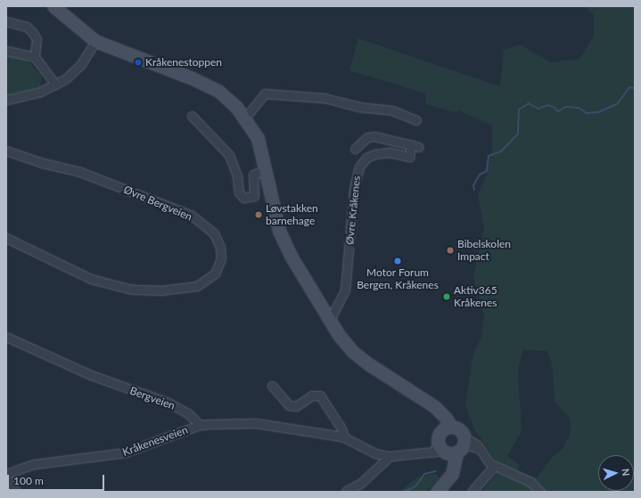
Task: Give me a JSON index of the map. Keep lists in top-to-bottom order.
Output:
{
  "streets": {
    "street": [
      "Øvre Bergveien",
      "Øvre Kråkenes",
      "Bergveien",
      "Kråkenesveien"
    ]
  },
  "crossings": [
    ["Bergveien", "Kråkenesveien"]
  ],
  "places": [
    "Kråkenestoppen",
    "Løvstakken barnehage",
    "Bibelskolen Impact",
    "Motor Forum Bergen, Kråkenes",
    "Aktiv365 Kråkenes"
  ],
  "scale_bar": "100 m",
  "north": "right"
}
